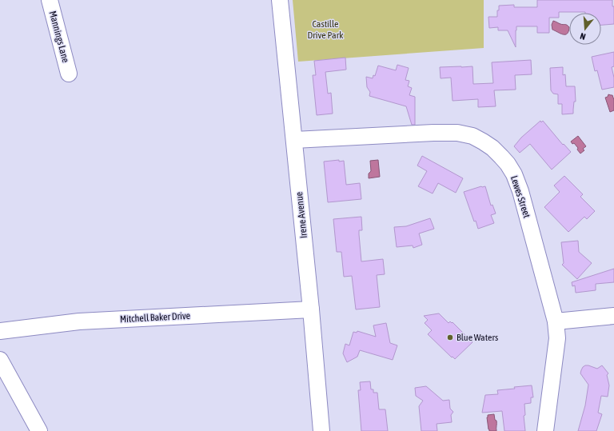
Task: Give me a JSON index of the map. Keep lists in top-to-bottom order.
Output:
{
  "streets": {
    "street": [
      "Mannings Lane",
      "Lewes Street",
      "Irene Avenue",
      "Mitchell Baker Drive"
    ]
  },
  "crossings": [
    ["Lewes Street", "Irene Avenue"],
    ["Irene Avenue", "Mitchell Baker Drive"]
  ],
  "parks": ["Castille Drive Park"],
  "places": ["Blue Waters"],
  "north": "bottom"
}
